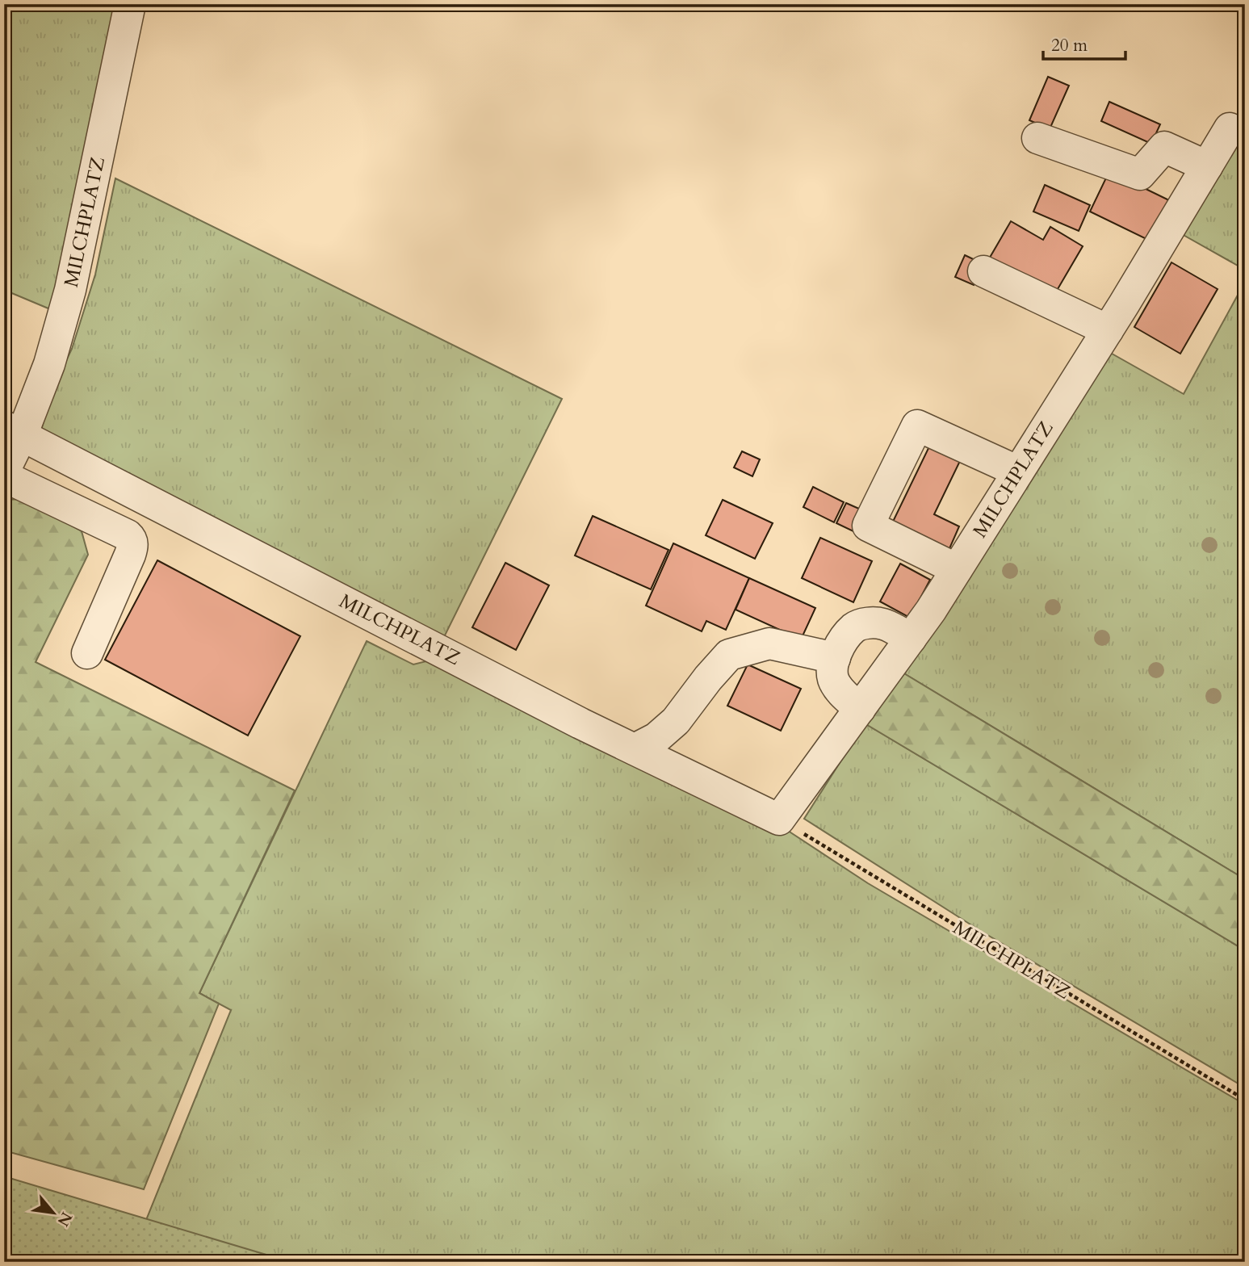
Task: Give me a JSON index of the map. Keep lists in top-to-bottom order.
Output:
{
  "streets": {
    "street": ["MILCHPLATZ"]
  },
  "scale_bar": "20 m",
  "north": "bottom right"
}
